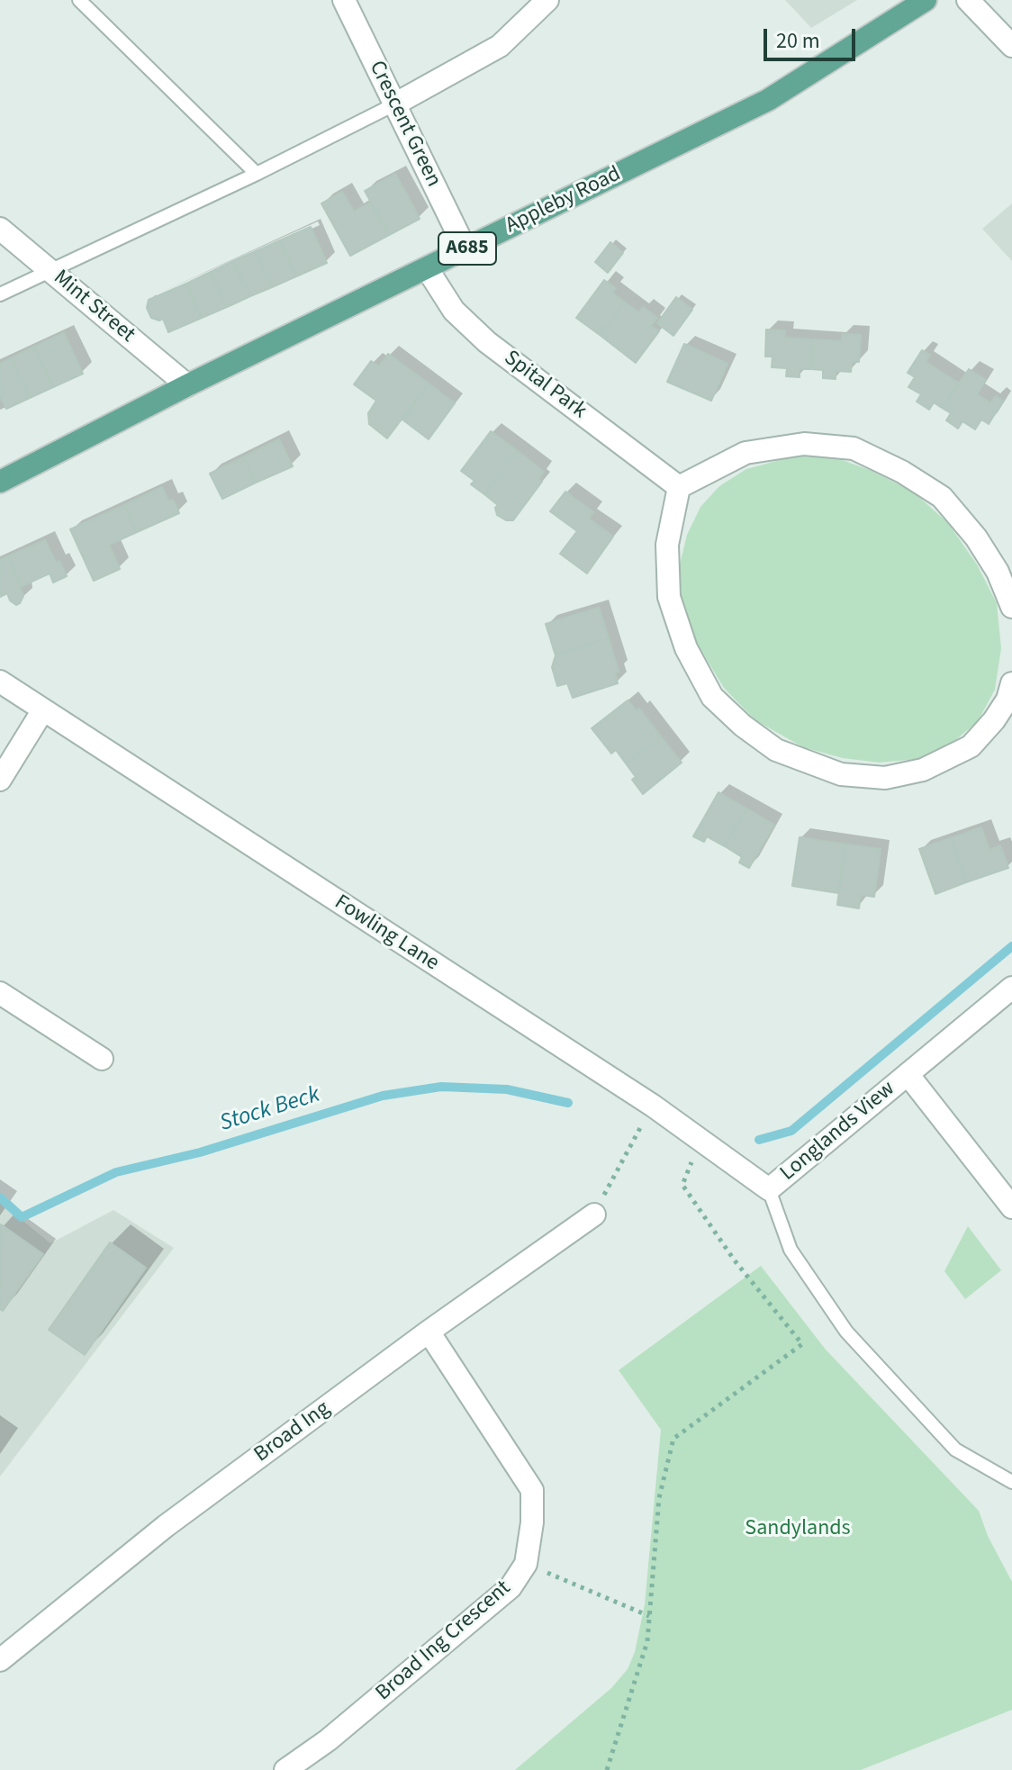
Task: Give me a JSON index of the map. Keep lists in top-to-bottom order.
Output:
{
  "streets": {
    "main road": ["Appleby Road", "A685"],
    "street": [
      "Crescent Green",
      "Mint Street",
      "Spital Park",
      "Fowling Lane",
      "Longlands View",
      "Broad Ing",
      "Broad Ing Crescent"
    ]
  },
  "crossings": [
    ["Crescent Green", "Appleby Road"],
    ["Appleby Road", "Mint Street"],
    ["Appleby Road", "Spital Park"],
    ["Fowling Lane", "Longlands View"],
    ["Broad Ing", "Broad Ing Crescent"]
  ],
  "water": ["Stock Beck"],
  "parks": ["Sandylands"],
  "scale_bar": "20 m"
}
